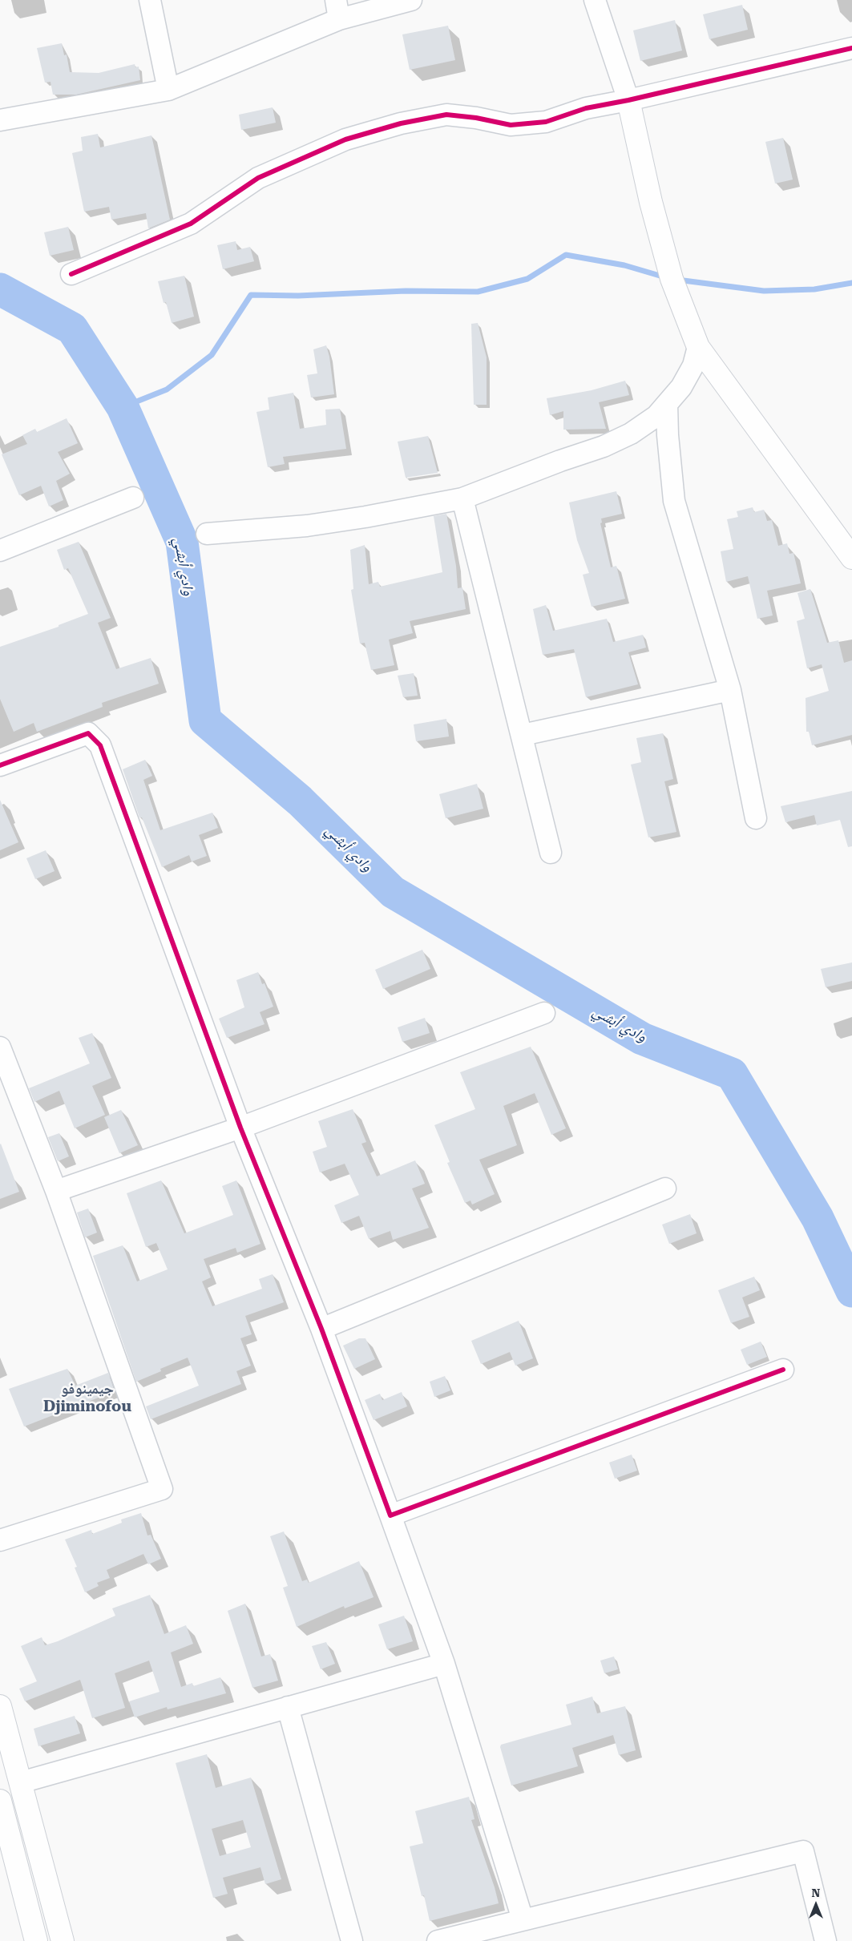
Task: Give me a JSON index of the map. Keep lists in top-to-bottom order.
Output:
{
  "districts": ["جيمينوفو Djiminofou"],
  "water": ["وادي أبشي"],
  "north": "top"
}
